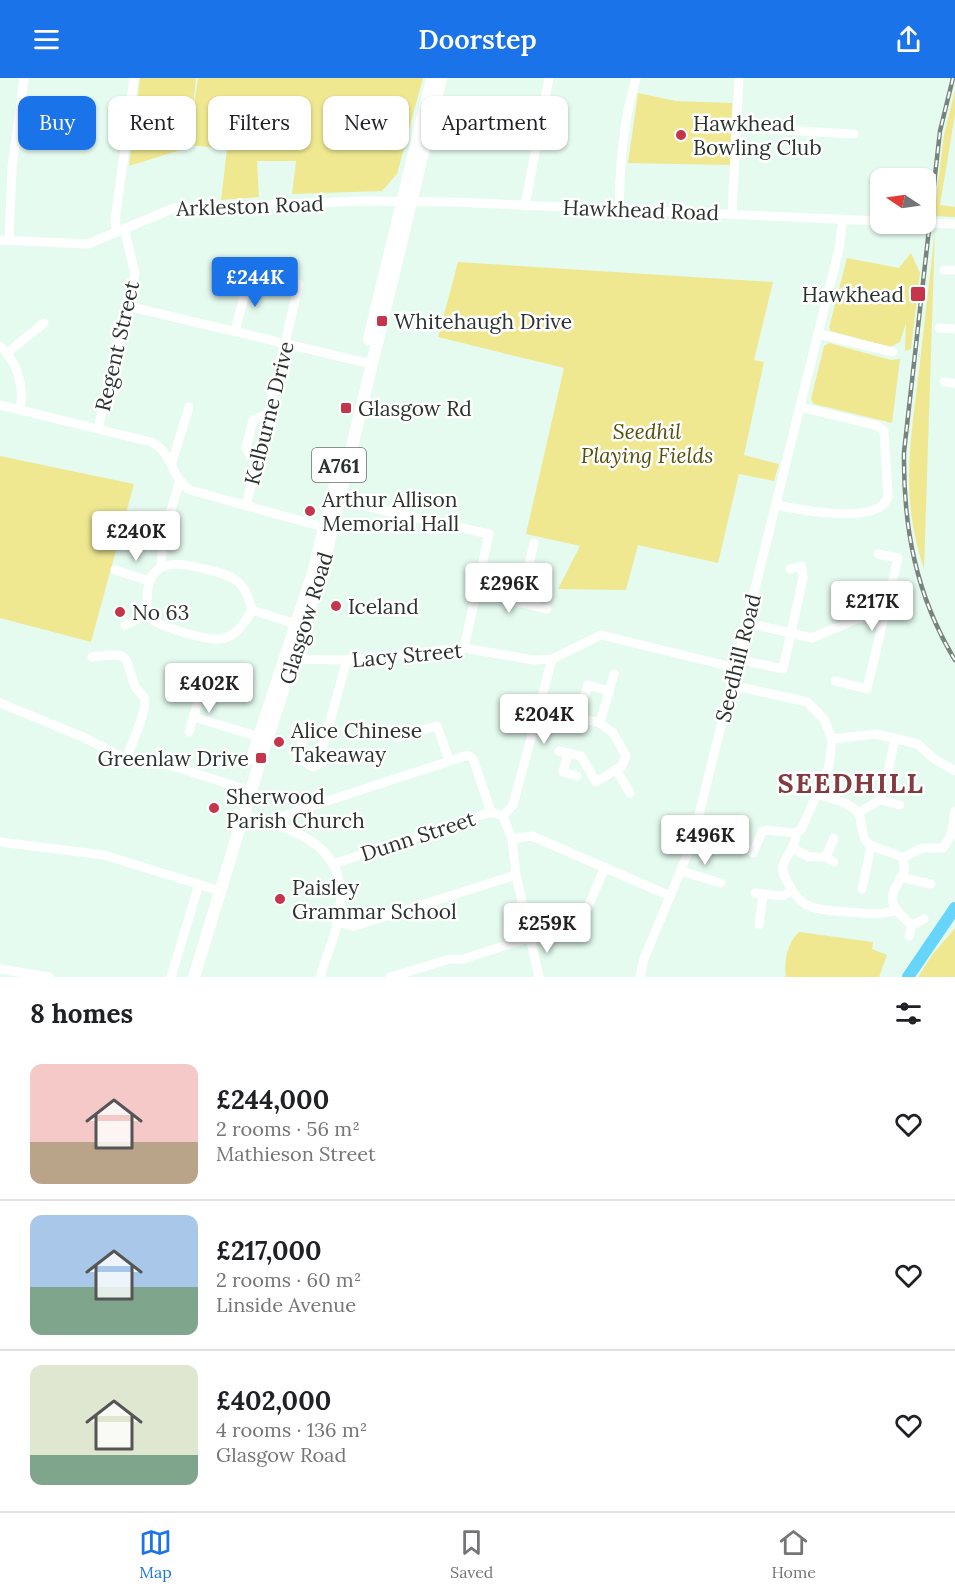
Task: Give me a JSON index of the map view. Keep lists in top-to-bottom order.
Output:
{
  "streets": {
    "main road": ["A761", "Glasgow Road"],
    "street": [
      "Arkleston Road",
      "Hawkhead Road",
      "Regent Street",
      "Kelburne Drive",
      "Lacy Street",
      "Seedhill Road",
      "Dunn Street"
    ]
  },
  "crossings": [
    ["Arkleston Road", "Hawkhead Road"],
    ["Arkleston Road", "Regent Street"],
    ["Arkleston Road", "Glasgow Road"],
    ["Hawkhead Road", "Glasgow Road"],
    ["Hawkhead Road", "Seedhill Road"],
    ["Glasgow Road", "Lacy Street"],
    ["Lacy Street", "Seedhill Road"]
  ],
  "districts": ["SEEDHILL"],
  "parks": ["Seedhil Playing Fields"],
  "places": {
    "other": [
      "Hawkhead Bowling Club",
      "Arthur Allison Memorial Hall",
      "Iceland",
      "No 63",
      "Alice Chinese Takeaway",
      "Sherwood Parish Church",
      "Paisley Grammar School"
    ],
    "transit": [
      "Hawkhead",
      "Whitehaugh Drive",
      "Glasgow Rd",
      "Greenlaw Drive"
    ]
  },
  "north": "left",
  "page": {
    "header": "Doorstep",
    "chip": [
      "Buy",
      "Rent",
      "Filters",
      "New",
      "Apartment"
    ],
    "price": [
      "£244K",
      "£240K",
      "£296K",
      "£217K",
      "£402K",
      "£204K",
      "£496K",
      "£259K"
    ],
    "heading": "8 homes",
    "list": [
      {
        "name": "£244,000",
        "note": "2 rooms · 56 m² · Mathieson Street"
      },
      {
        "name": "£217,000",
        "note": "2 rooms · 60 m² · Linside Avenue"
      },
      {
        "name": "£402,000",
        "note": "4 rooms · 136 m² · Glasgow Road"
      }
    ],
    "tabs": ["Map", "Saved", "Home"]
  }
}
